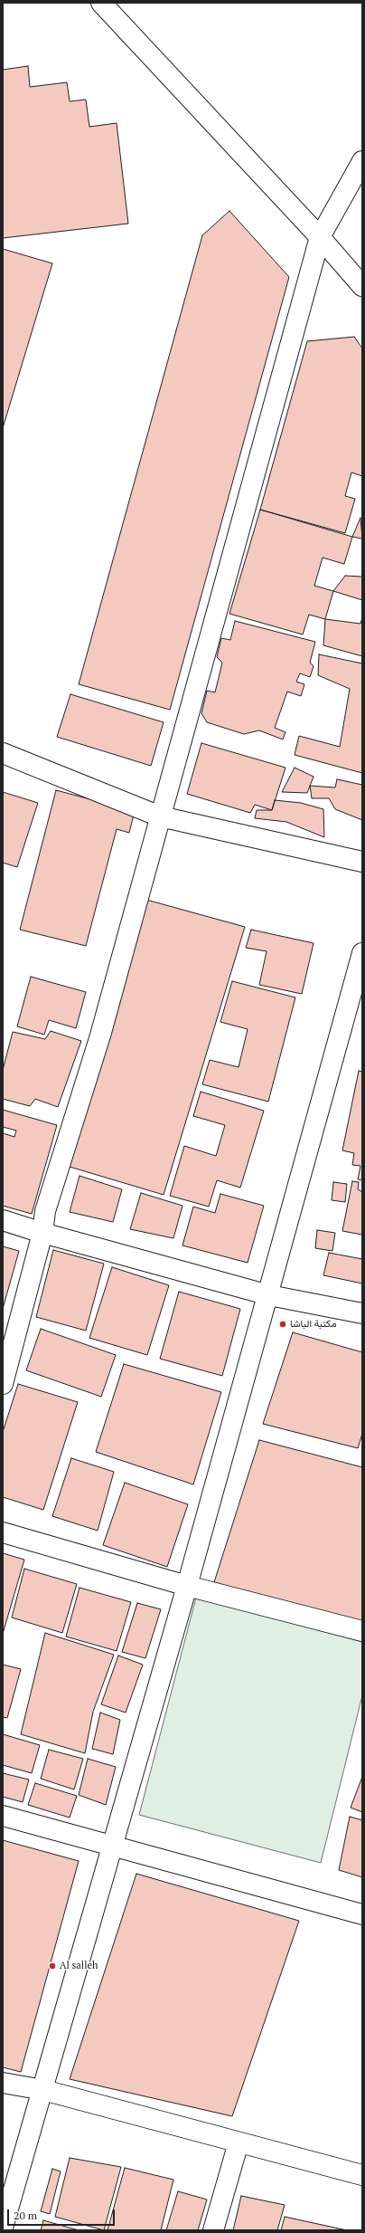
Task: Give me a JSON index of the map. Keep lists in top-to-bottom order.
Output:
{
  "places": ["مكتبة الباشا", "Al salleh"],
  "scale_bar": "20 m"
}
